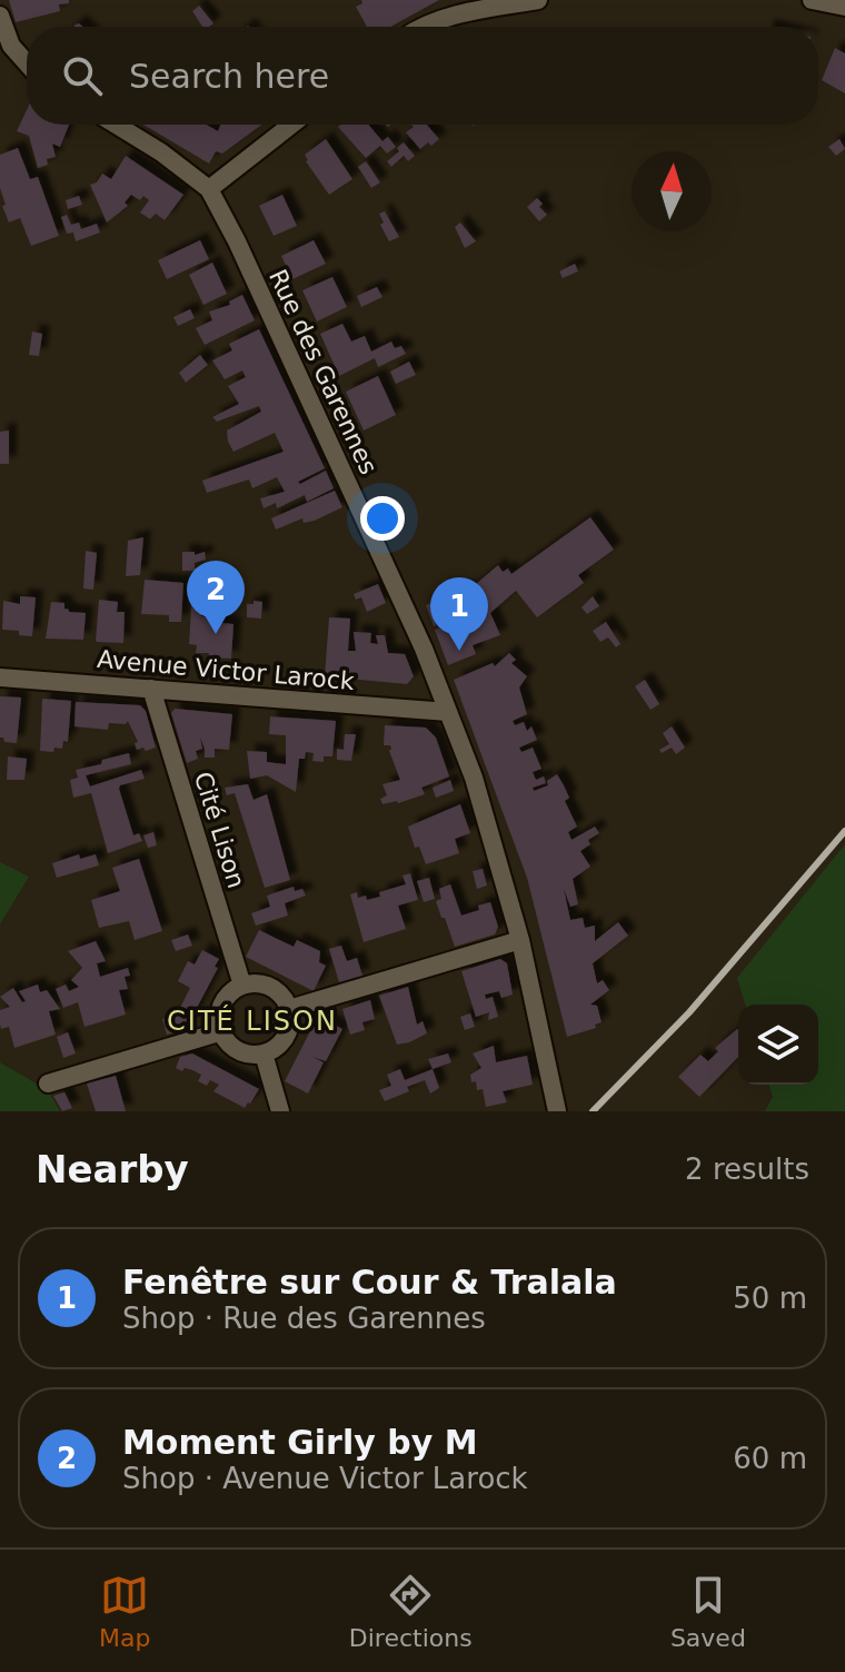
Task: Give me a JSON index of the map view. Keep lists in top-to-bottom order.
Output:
{
  "streets": {
    "street": ["Rue des Garennes", "Avenue Victor Larock", "Cité Lison"]
  },
  "crossings": [
    ["Rue des Garennes", "Avenue Victor Larock"],
    ["Avenue Victor Larock", "Cité Lison"]
  ],
  "districts": ["CITÉ LISON"],
  "north": "top",
  "page": {
    "search": "Search here",
    "pins": ["2", "1"],
    "heading": ["Nearby", "2 results"],
    "list": [
      {
        "mark": "1",
        "name": "Fenêtre sur Cour & Tralala",
        "note": "Shop · Rue des Garennes",
        "value": "50 m"
      },
      {
        "mark": "2",
        "name": "Moment Girly by M",
        "note": "Shop · Avenue Victor Larock",
        "value": "60 m"
      }
    ],
    "nav": ["Map", "Directions", "Saved"]
  }
}
